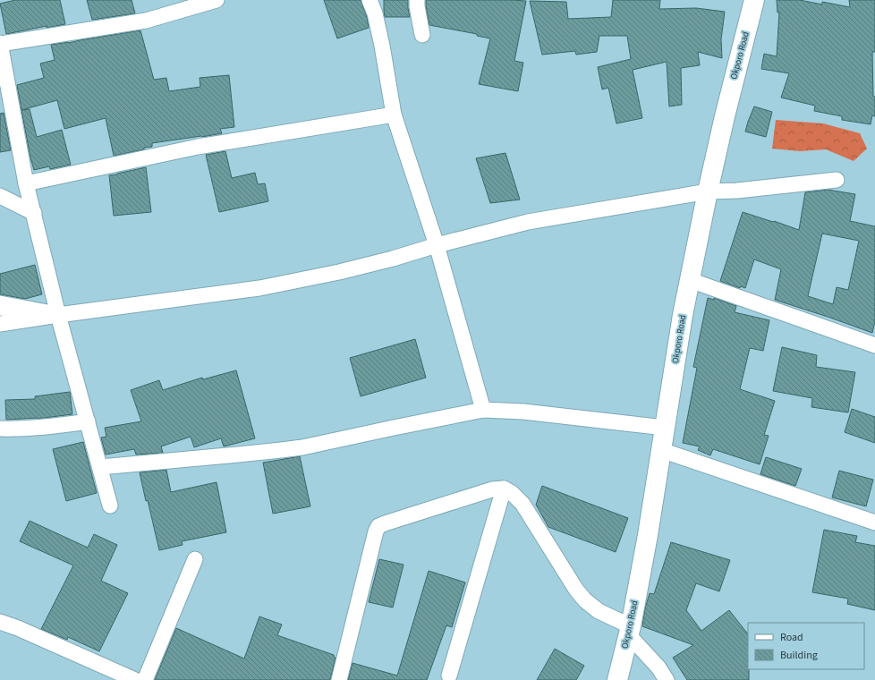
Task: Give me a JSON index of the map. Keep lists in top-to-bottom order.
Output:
{
  "streets": {
    "main road": ["Okporo Road"]
  },
  "legend": ["Road", "Building"]
}
